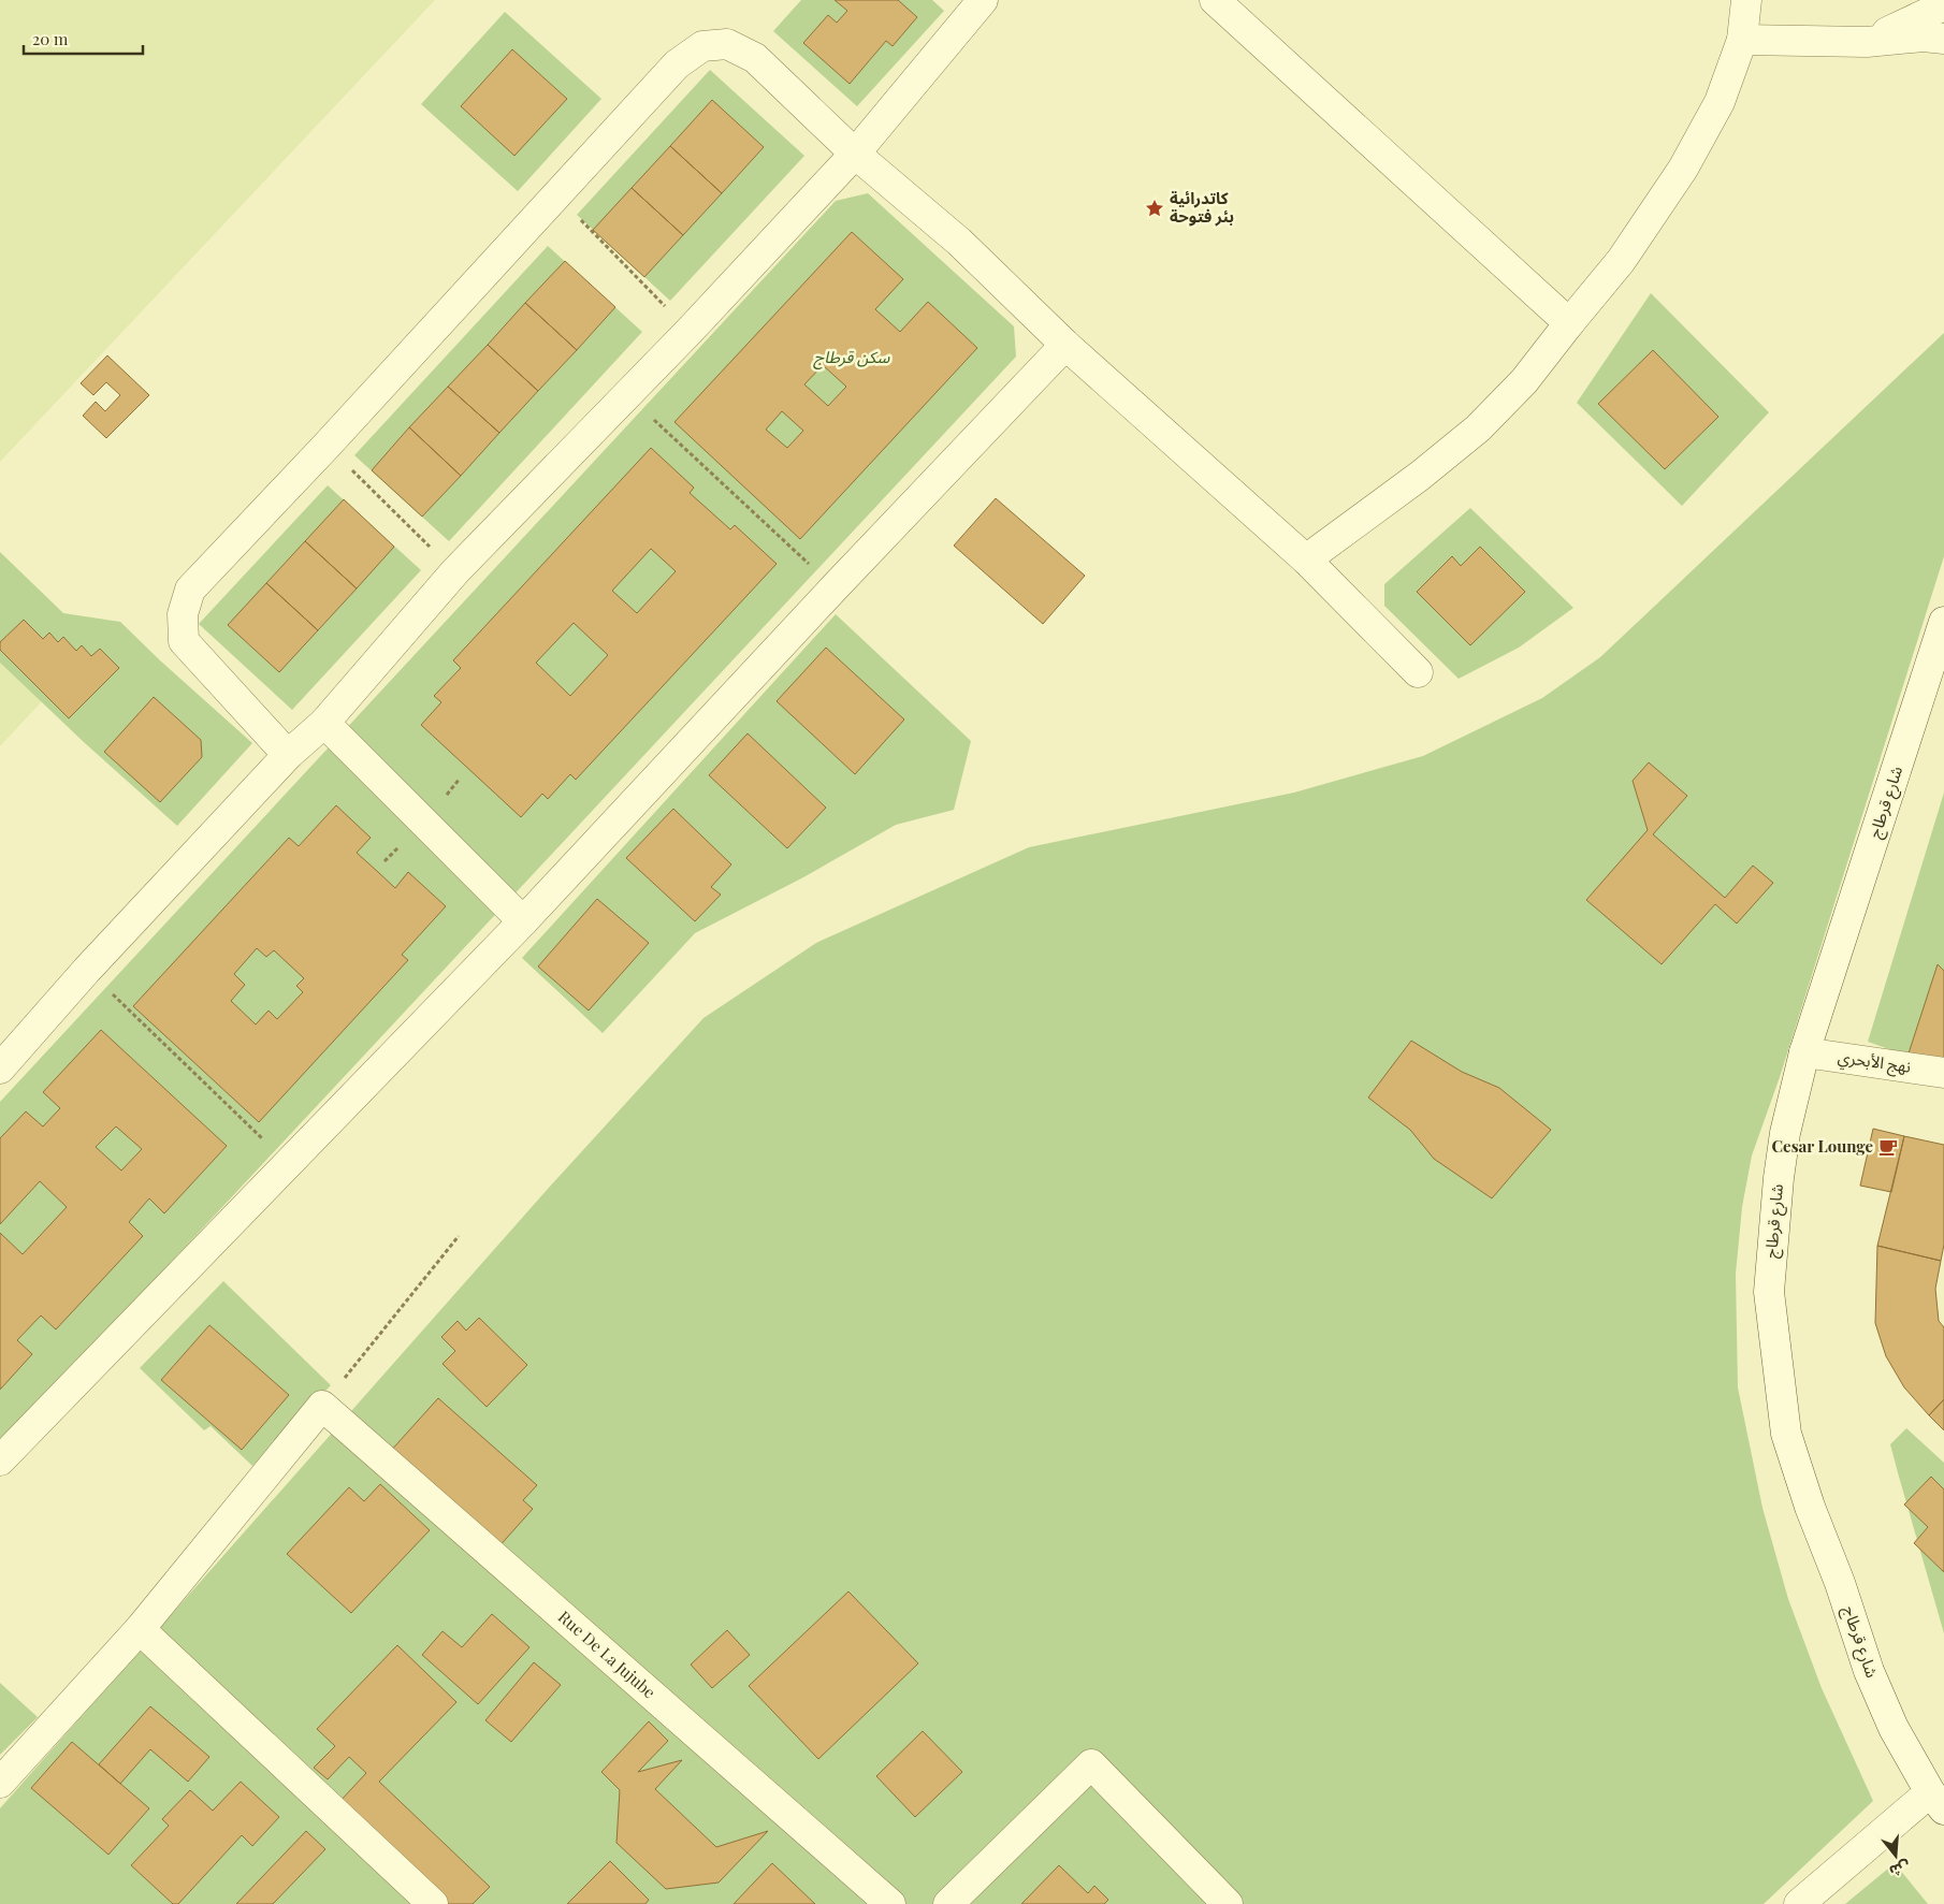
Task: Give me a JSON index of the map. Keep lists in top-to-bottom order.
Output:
{
  "streets": {
    "street": ["شارع قرطاج", "نهج الأبحري", "Rue De La Jujube"]
  },
  "crossings": [
    ["شارع قرطاج", "نهج الأبحري"]
  ],
  "parks": ["سكن قرطاج"],
  "places": {
    "place": ["كاتدرائية بئر فتوحة"],
    "cafe": ["Cesar Lounge"]
  },
  "scale_bar": "20 m",
  "north": "bottom"
}
